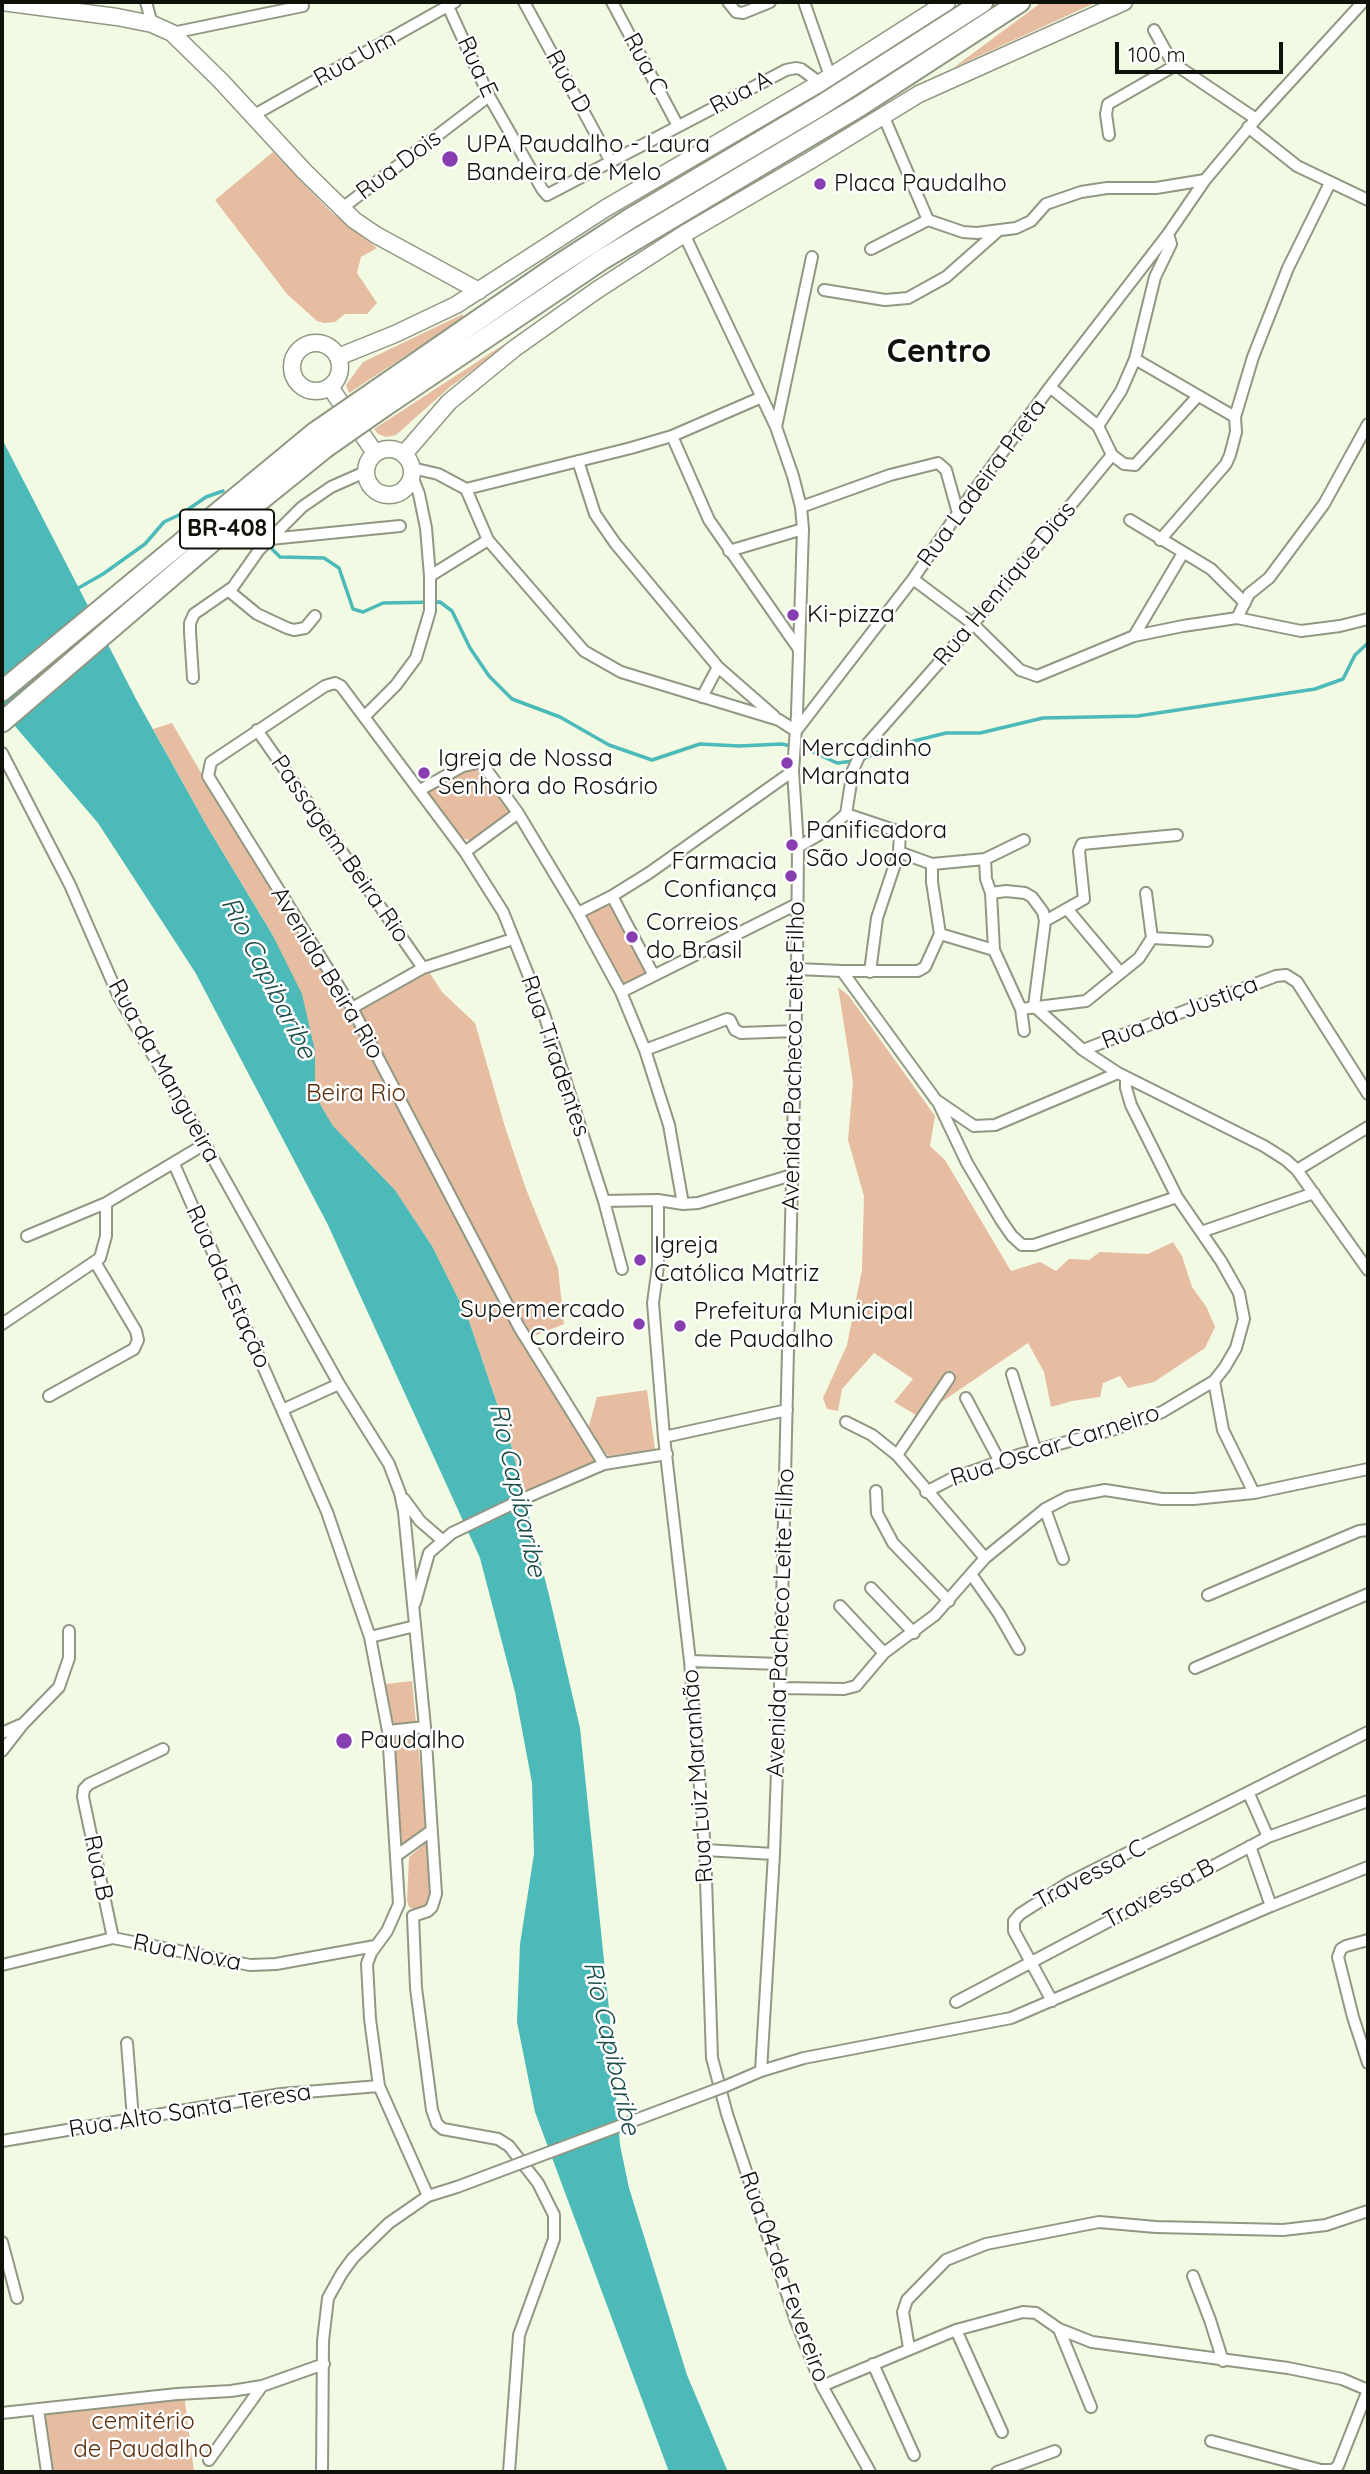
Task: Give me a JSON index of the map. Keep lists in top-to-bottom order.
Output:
{
  "streets": {
    "highway": ["BR-408"],
    "street": [
      "Rua Um",
      "Rua C",
      "Rua E",
      "Rua D",
      "Rua A",
      "Rua Dois",
      "Rua Ladeira Preta",
      "Rua Henrique Dias",
      "Passagem Beira Rio",
      "Avenida Beira Rio",
      "Rua da Justiça",
      "Rua Tiradentes",
      "Avenida Pacheco Leite Filho",
      "Rua da Mangueira",
      "Rua da Estação",
      "Rua Oscar Carneiro",
      "Rua Luiz Maranhão",
      "Rua B",
      "Travessa C",
      "Travessa B",
      "Rua Nova",
      "Rua Alto Santa Teresa",
      "Rua 04 de Fevereiro"
    ]
  },
  "crossings": [
    ["Rua Um", "Rua E"],
    ["Rua C", "Rua A"],
    ["Rua E", "Rua A"],
    ["Rua E", "Rua Dois"],
    ["Rua D", "Rua A"],
    ["Rua Ladeira Preta", "Avenida Pacheco Leite Filho"],
    ["Passagem Beira Rio", "Avenida Beira Rio"],
    ["Avenida Beira Rio", "Rua Tiradentes"],
    ["Rua da Justiça", "Rua Oscar Carneiro"],
    ["Rua Luiz Maranhão", "Rua 04 de Fevereiro"],
    ["Rua B", "Rua Nova"],
    ["Travessa C", "Travessa B"]
  ],
  "districts": ["Centro"],
  "water": ["Rio Capibaribe"],
  "parks": ["Beira Rio", "cemitério de Paudalho"],
  "places": [
    "UPA Paudalho - Laura Bandeira de Melo",
    "Placa Paudalho",
    "Ki-pizza",
    "Mercadinho Maranata",
    "Igreja de Nossa Senhora do Rosário",
    "Panificadora São Joao",
    "Farmacia Confiança",
    "Correios do Brasil",
    "Igreja Católica Matriz",
    "Supermercado Cordeiro",
    "Prefeitura Municipal de Paudalho",
    "Paudalho"
  ],
  "scale_bar": "100 m"
}
